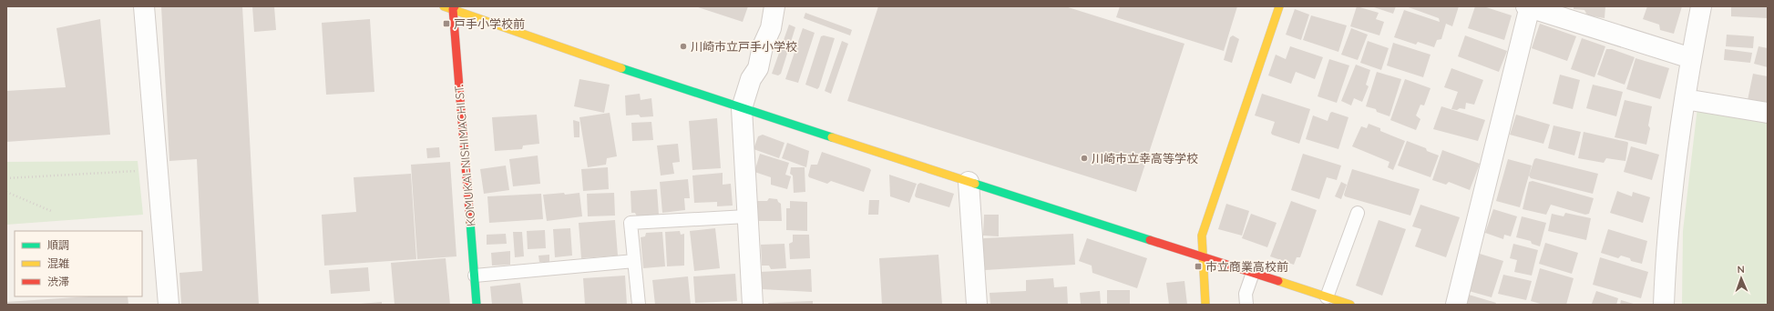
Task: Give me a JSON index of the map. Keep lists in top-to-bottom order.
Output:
{
  "streets": {
    "street": ["KOMUKAI-NISHIMACHI ST."]
  },
  "places": {
    "transit": ["戸手小学校前", "市立商業高校前"],
    "other": ["川崎市立戸手小学校", "川崎市立幸高等学校"]
  },
  "legend": ["順調", "混雑", "渋滞"],
  "north": "top"
}
